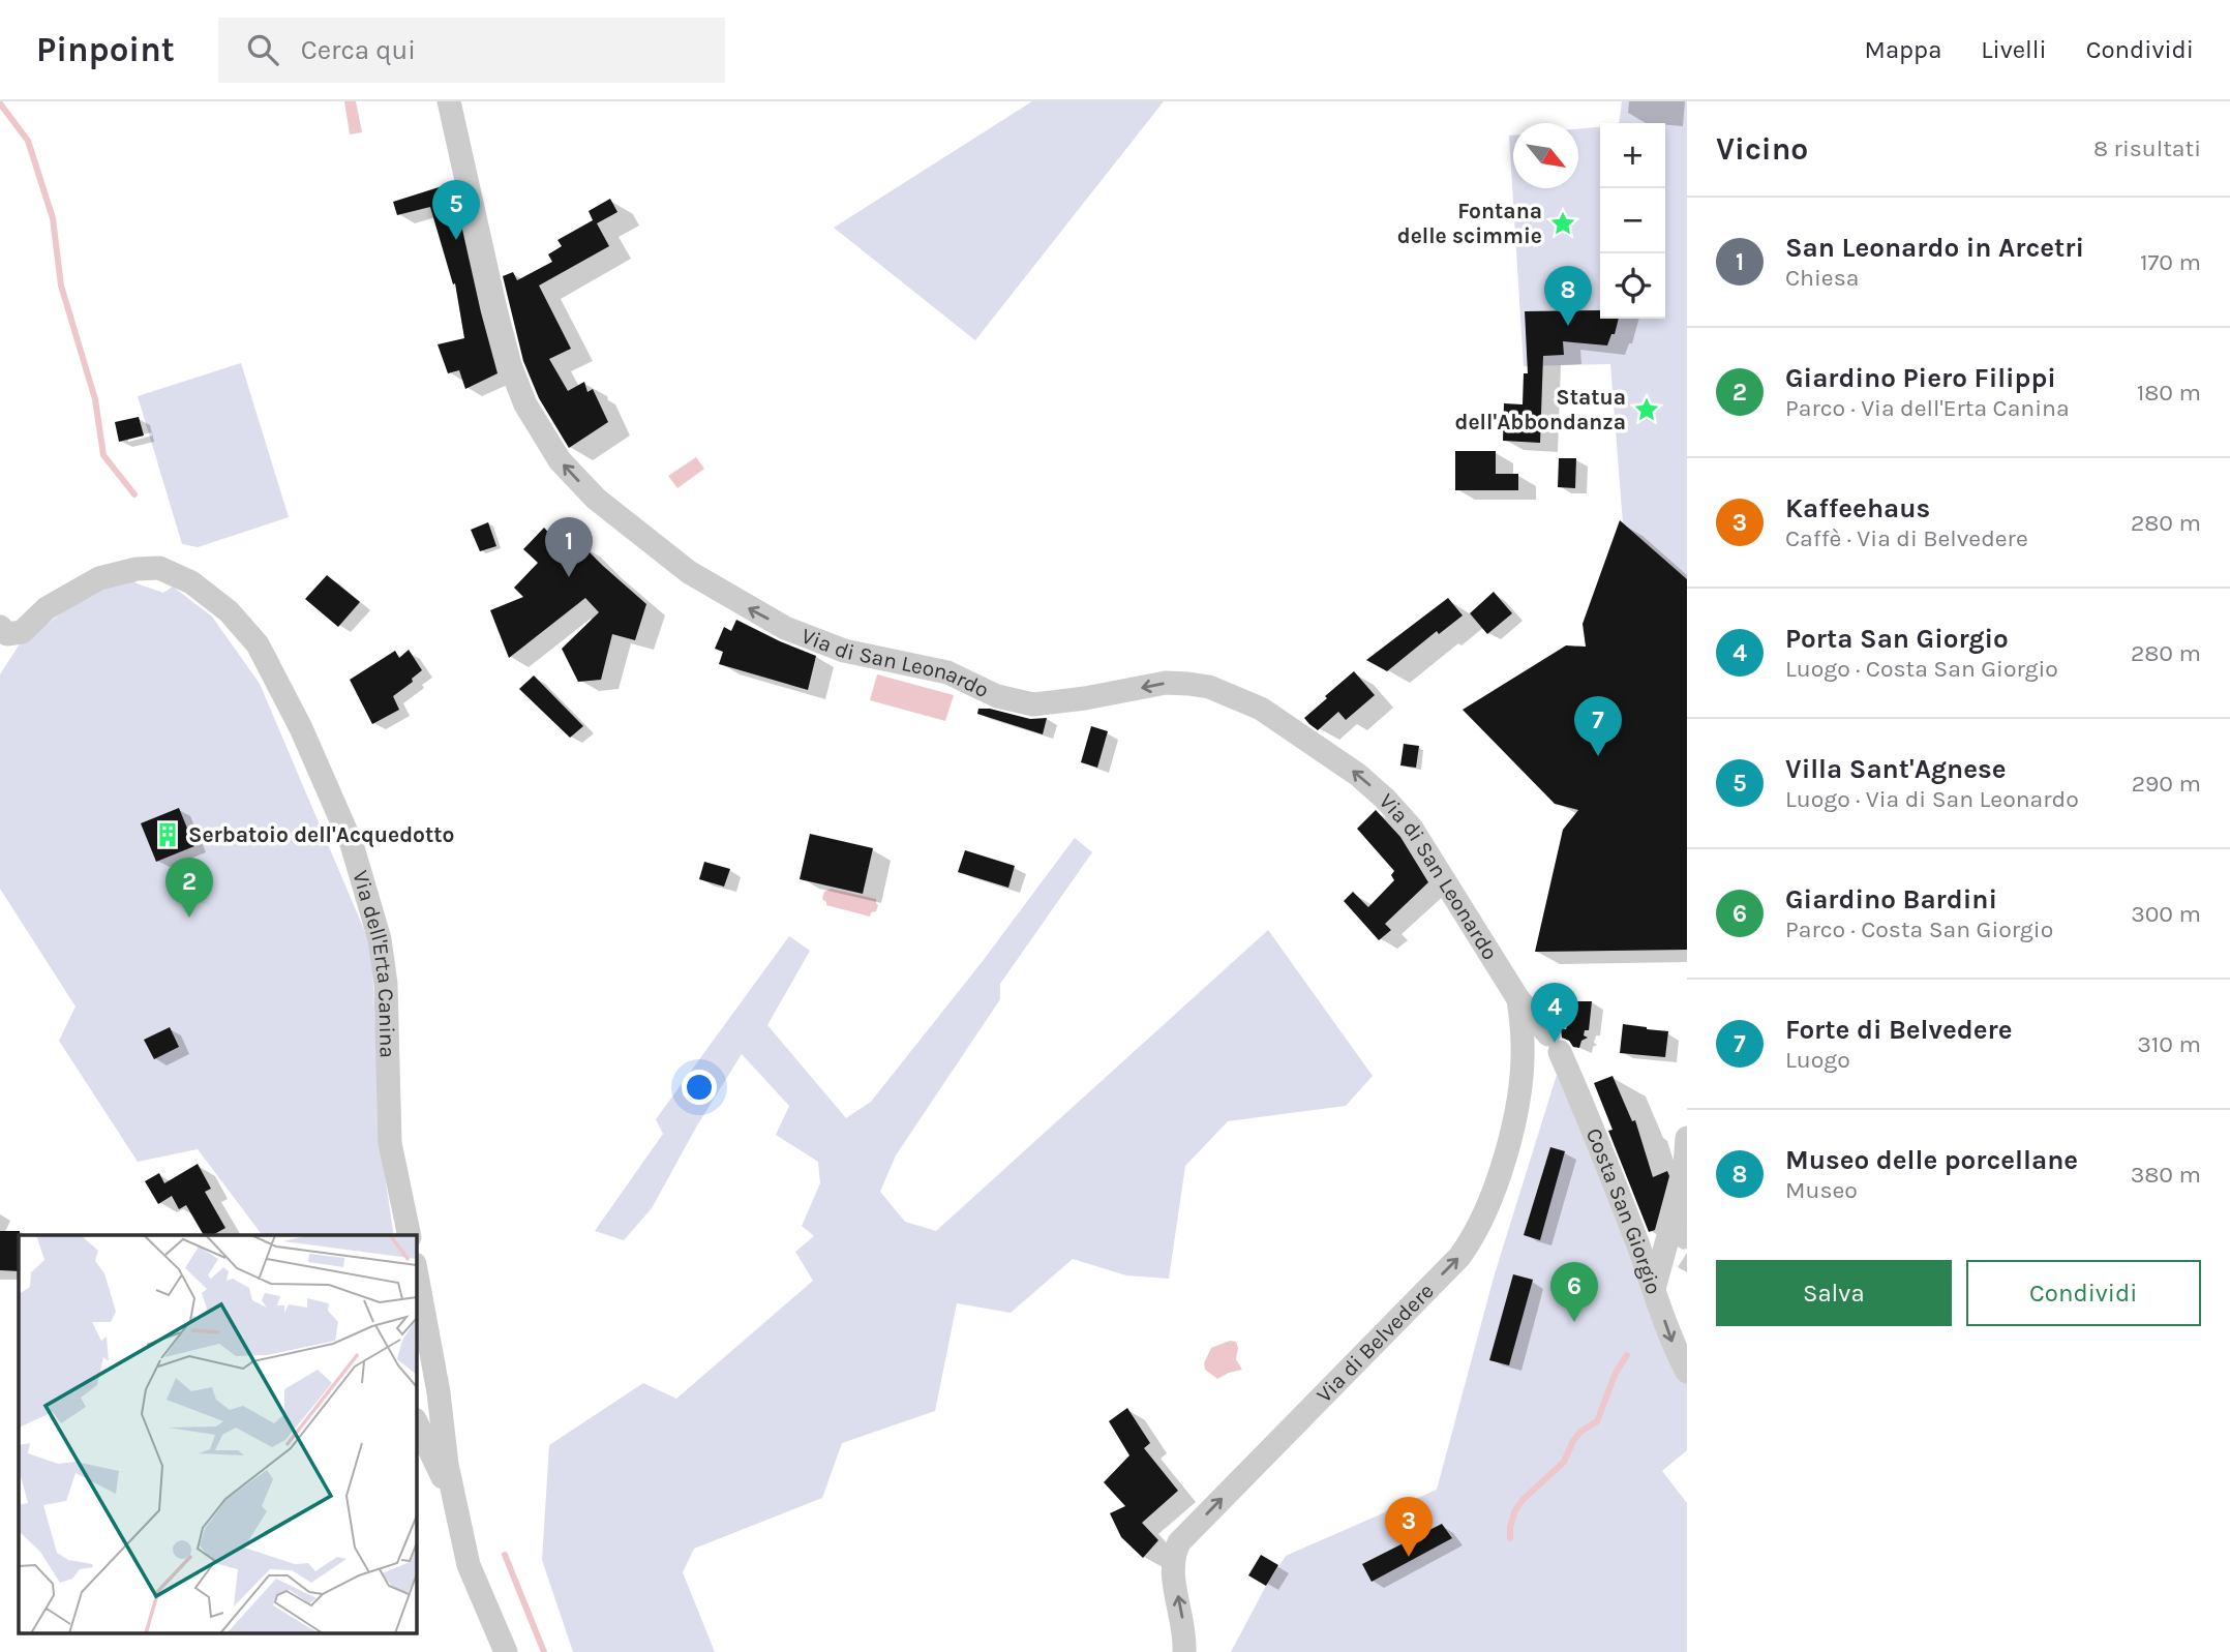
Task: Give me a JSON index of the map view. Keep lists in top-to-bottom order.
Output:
{
  "streets": {
    "street": [
      "Via di San Leonardo",
      "Via dell'Erta Canina",
      "Costa San Giorgio",
      "Via di Belvedere"
    ]
  },
  "crossings": [
    ["Via di San Leonardo", "Costa San Giorgio"],
    ["Via di San Leonardo", "Via di Belvedere"],
    ["Costa San Giorgio", "Via di Belvedere"]
  ],
  "one_way": ["Via di San Leonardo", "Via di Belvedere"],
  "places": {
    "place": ["Fontana delle scimmie", "Statua dell'Abbondanza"],
    "building": ["Serbatoio dell'Acquedotto"]
  },
  "north": "bottom right",
  "page": {
    "header": "Pinpoint",
    "search": "Cerca qui",
    "nav": ["Mappa", "Livelli", "Condividi"],
    "heading": ["Vicino", "8 risultati"],
    "map_buttons": ["+", "−"],
    "pins": [
      "5",
      "8",
      "1",
      "7",
      "2",
      "4",
      "6",
      "3"
    ],
    "list": [
      {
        "mark": "1",
        "name": "San Leonardo in Arcetri",
        "note": "Chiesa",
        "value": "170 m"
      },
      {
        "mark": "2",
        "name": "Giardino Piero Filippi",
        "note": "Parco · Via dell'Erta Canina",
        "value": "180 m"
      },
      {
        "mark": "3",
        "name": "Kaffeehaus",
        "note": "Caffè · Via di Belvedere",
        "value": "280 m"
      },
      {
        "mark": "4",
        "name": "Porta San Giorgio",
        "note": "Luogo · Costa San Giorgio",
        "value": "280 m"
      },
      {
        "mark": "5",
        "name": "Villa Sant'Agnese",
        "note": "Luogo · Via di San Leonardo",
        "value": "290 m"
      },
      {
        "mark": "6",
        "name": "Giardino Bardini",
        "note": "Parco · Costa San Giorgio",
        "value": "300 m"
      },
      {
        "mark": "7",
        "name": "Forte di Belvedere",
        "note": "Luogo",
        "value": "310 m"
      },
      {
        "mark": "8",
        "name": "Museo delle porcellane",
        "note": "Museo",
        "value": "380 m"
      }
    ],
    "buttons": ["Salva", "Condividi"]
  }
}
